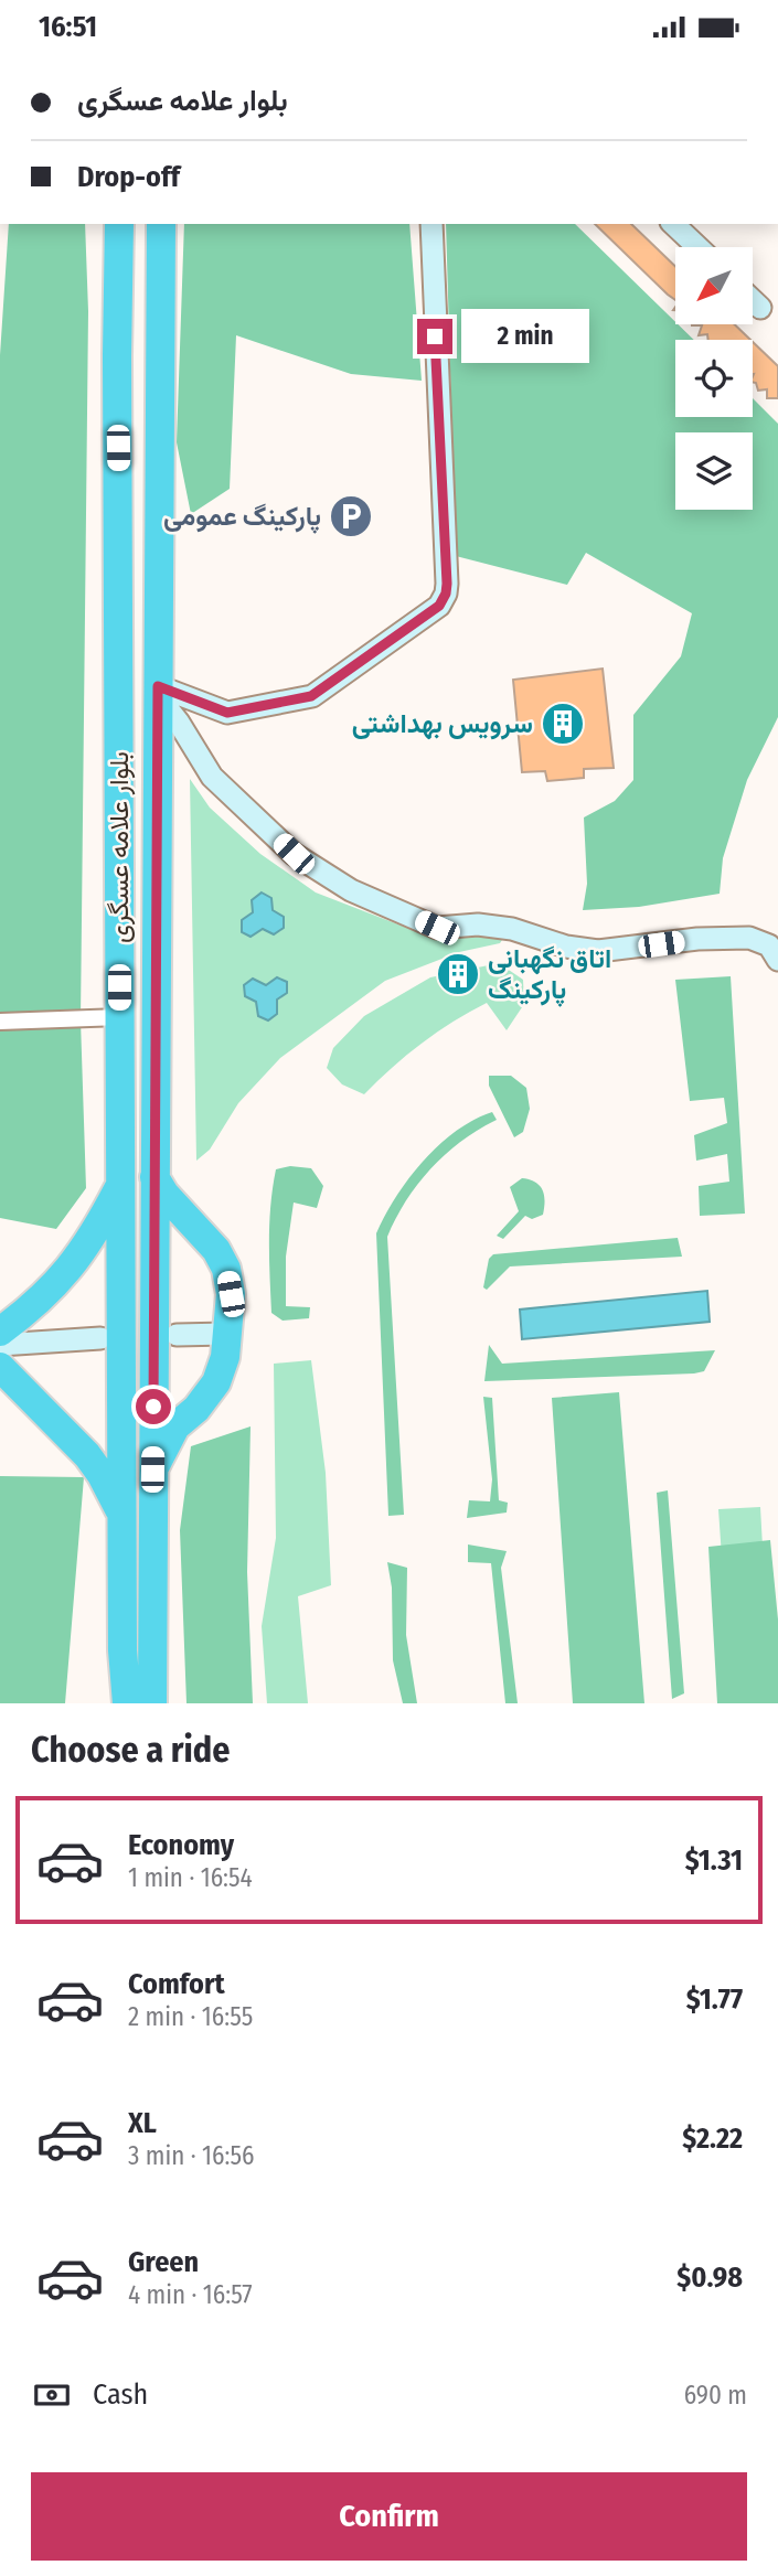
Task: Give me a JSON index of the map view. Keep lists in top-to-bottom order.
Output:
{
  "streets": {
    "highway": ["بلوار علامه عسگری"]
  },
  "places": {
    "parking": ["پارکینگ عمومی"],
    "building": ["سرویس بهداشتی", "اتاق نگهبانی پارکینگ"]
  },
  "north": "bottom left",
  "page": {
    "status": "16:51",
    "banner": ["بلوار علامه عسگری", "Drop-off"],
    "bubble": "2 min",
    "heading": "Choose a ride",
    "list": [
      {
        "name": "Economy",
        "note": "1 min · 16:54",
        "value": "$1.31"
      },
      {
        "name": "Comfort",
        "note": "2 min · 16:55",
        "value": "$1.77"
      },
      {
        "name": "XL",
        "note": "3 min · 16:56",
        "value": "$2.22"
      },
      {
        "name": "Green",
        "note": "4 min · 16:57",
        "value": "$0.98"
      }
    ],
    "pay": ["Cash", "690 m"],
    "buttons": "Confirm"
  }
}
